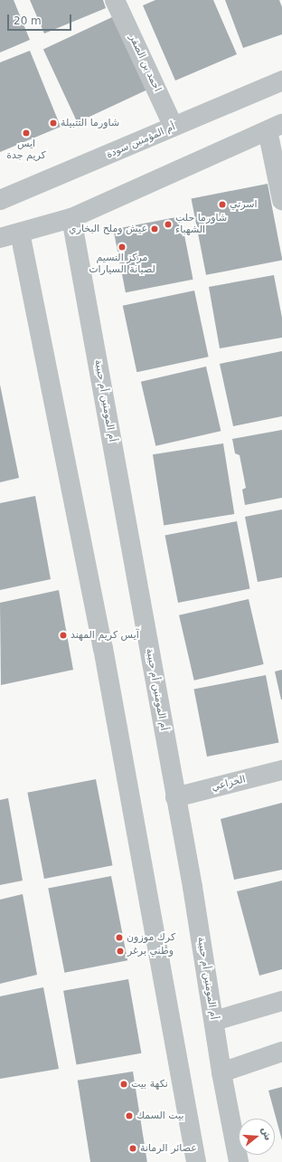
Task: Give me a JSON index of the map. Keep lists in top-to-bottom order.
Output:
{
  "streets": {
    "street": [
      "احمد بن الصقر",
      "أم المؤمنين سودة",
      "أم المومنين أم حبيبة",
      "الخزاعي"
    ]
  },
  "crossings": [
    ["احمد بن الصقر", "أم المؤمنين سودة"],
    ["أم المومنين أم حبيبة", "الخزاعي"]
  ],
  "places": [
    "شاورما التتبيلة",
    "ايس كريم جدة",
    "اسرتي",
    "شاورما حلب الشهباء",
    "عيش وملح البخاري",
    "مركز النسيم لصيانة السيارات",
    "آيس كريم المهند",
    "كرك موزون",
    "وطني برغر",
    "نكهة بيت",
    "بيت السمك",
    "عصائر الرمانة"
  ],
  "scale_bar": "20 m",
  "north": "right"
}
